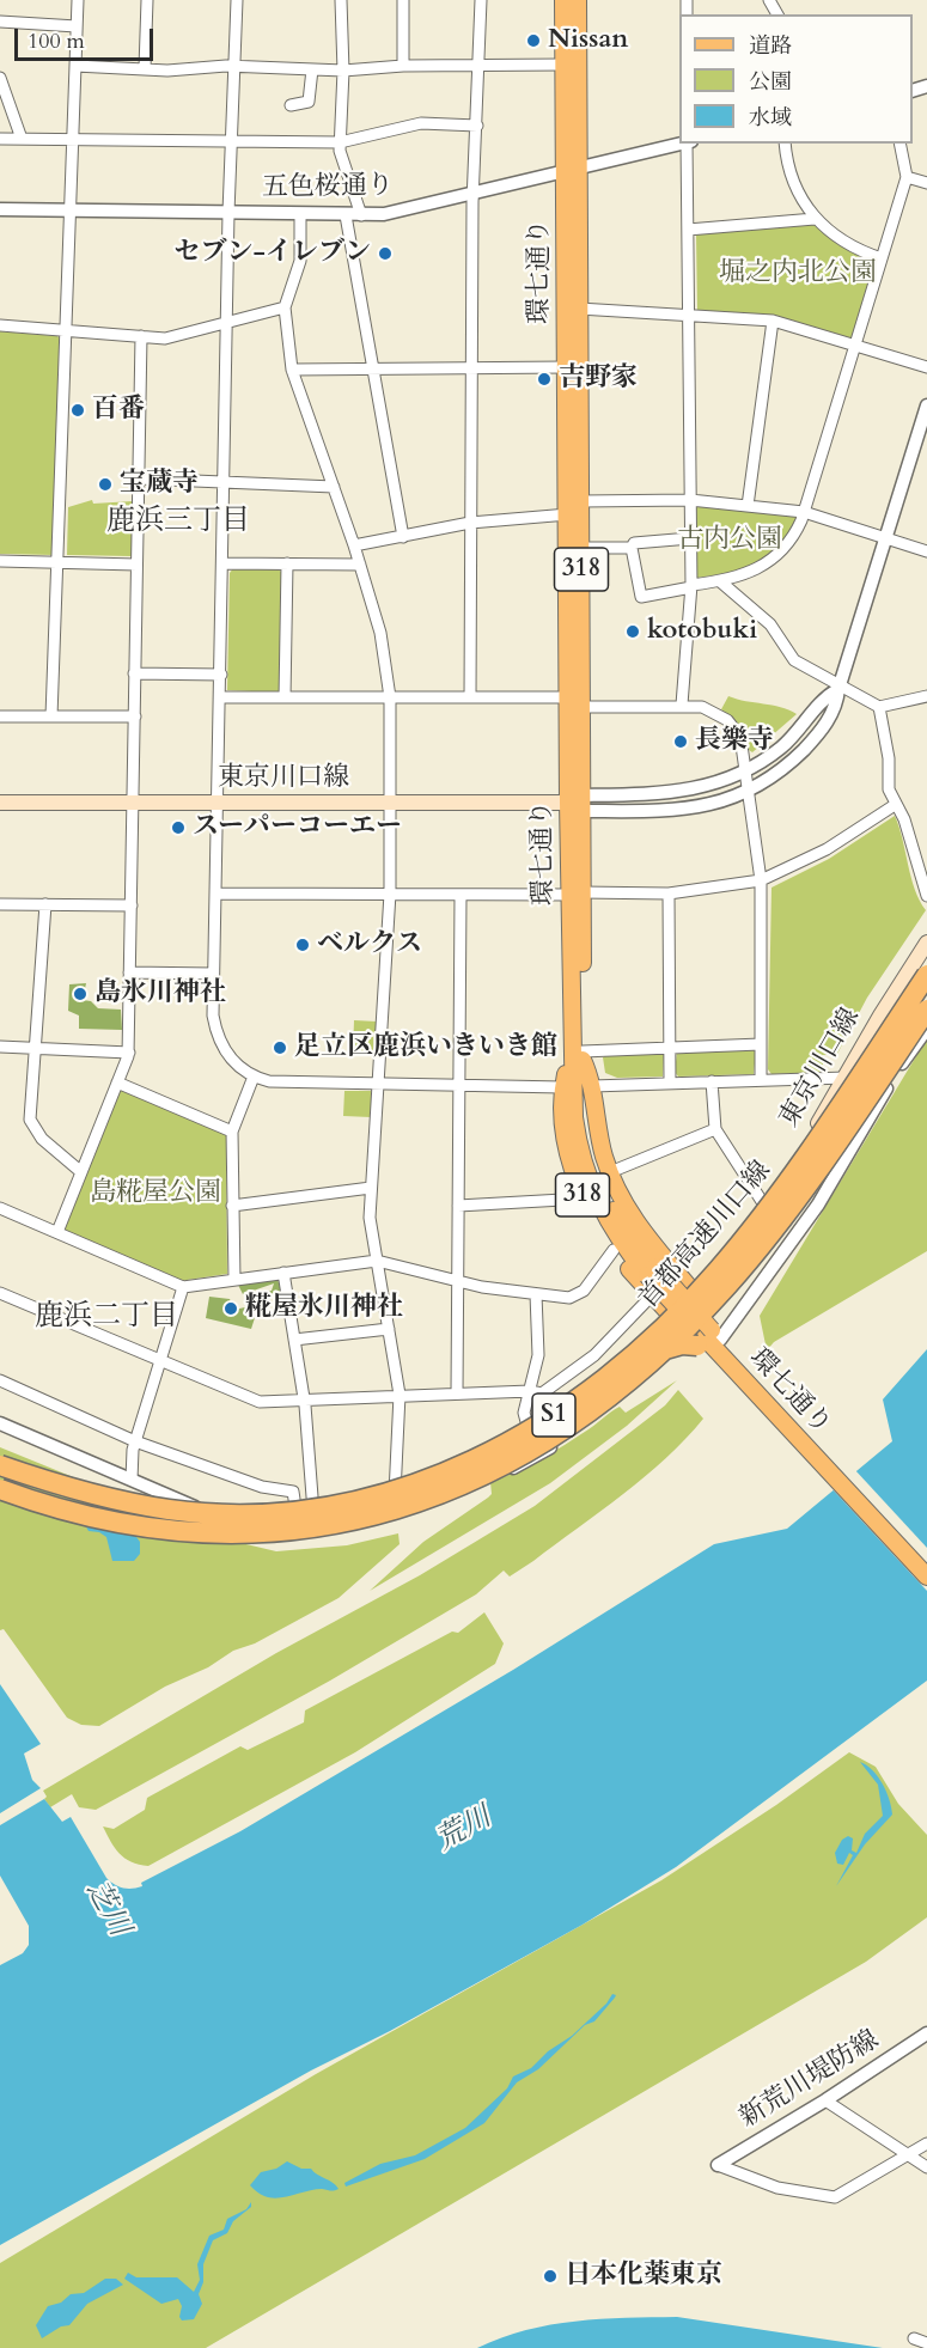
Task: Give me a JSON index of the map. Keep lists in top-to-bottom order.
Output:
{
  "streets": {
    "highway": ["首都高速川口線", "S1"],
    "main road": ["環七通り", "318", "東京川口線"],
    "street": ["五色桜通り", "新荒川堤防線"]
  },
  "crossings": [
    ["五色桜通り", "環七通り"],
    ["環七通り", "318"],
    ["環七通り", "東京川口線"],
    ["318", "東京川口線"]
  ],
  "districts": ["鹿浜三丁目", "鹿浜二丁目"],
  "water": ["荒川", "芝川"],
  "parks": ["堀之内北公園", "古内公園", "島糀屋公園"],
  "places": [
    "Nissan",
    "セブン-イレブン",
    "吉野家",
    "百番",
    "宝蔵寺",
    "kotobuki",
    "長樂寺",
    "スーパーコーエー",
    "ベルクス",
    "島氷川神社",
    "足立区鹿浜いきいき館",
    "糀屋氷川神社",
    "日本化薬東京"
  ],
  "legend": ["道路", "公園", "水域"],
  "scale_bar": "100 m"
}
